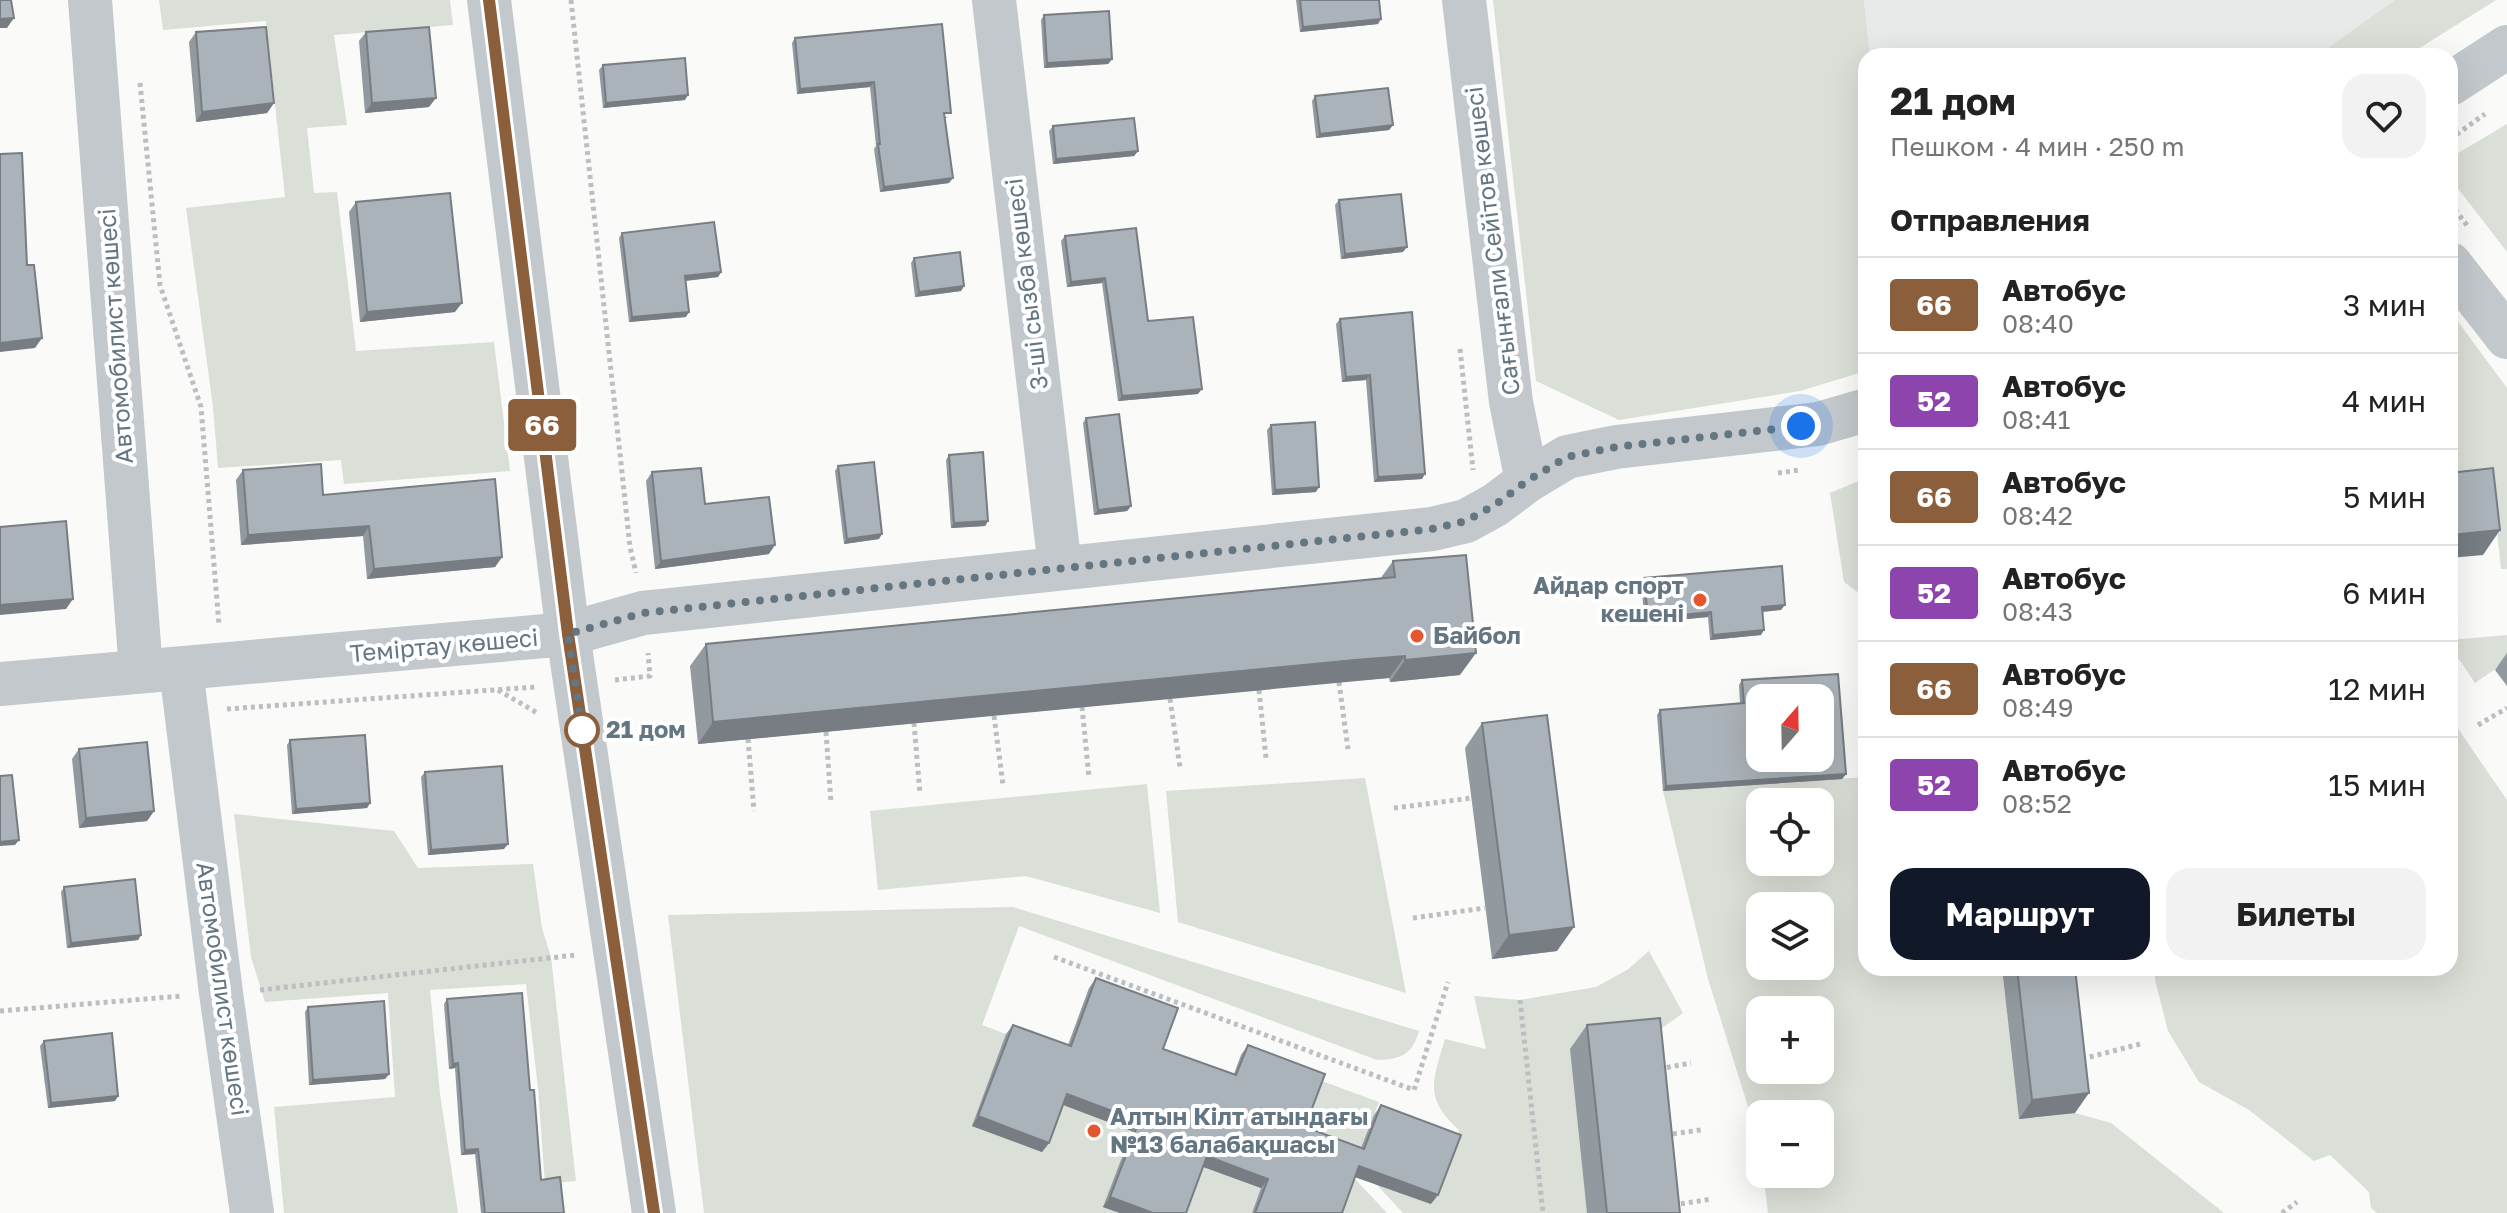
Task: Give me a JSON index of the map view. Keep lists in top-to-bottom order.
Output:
{
  "streets": {
    "street": [
      "Сағынғали Сейітов көшесі",
      "3-ші сызба көшесі",
      "Автомобилист көшесі",
      "Теміртау көшесі"
    ]
  },
  "crossings": [
    ["Сағынғали Сейітов көшесі", "Теміртау көшесі"],
    ["3-ші сызба көшесі", "Теміртау көшесі"],
    ["Автомобилист көшесі", "Теміртау көшесі"]
  ],
  "places": [
    "Айдар спорт кешені",
    "Байбол",
    "21 дом",
    "Алтын Кілт атындағы №13 балабақшасы"
  ],
  "lines": ["bus line 66"],
  "north": "top",
  "page": {
    "on_map": "66",
    "heading": [
      ["21 дом", "Пешком · 4 мин · 250 m"],
      "Отправления"
    ],
    "list": [
      {
        "mark": "66",
        "name": "Автобус",
        "note": "08:40",
        "value": "3 мин"
      },
      {
        "mark": "52",
        "name": "Автобус",
        "note": "08:41",
        "value": "4 мин"
      },
      {
        "mark": "66",
        "name": "Автобус",
        "note": "08:42",
        "value": "5 мин"
      },
      {
        "mark": "52",
        "name": "Автобус",
        "note": "08:43",
        "value": "6 мин"
      },
      {
        "mark": "66",
        "name": "Автобус",
        "note": "08:49",
        "value": "12 мин"
      },
      {
        "mark": "52",
        "name": "Автобус",
        "note": "08:52",
        "value": "15 мин"
      }
    ],
    "map_buttons": ["+", "−"],
    "buttons": ["Маршрут", "Билеты"]
  }
}
